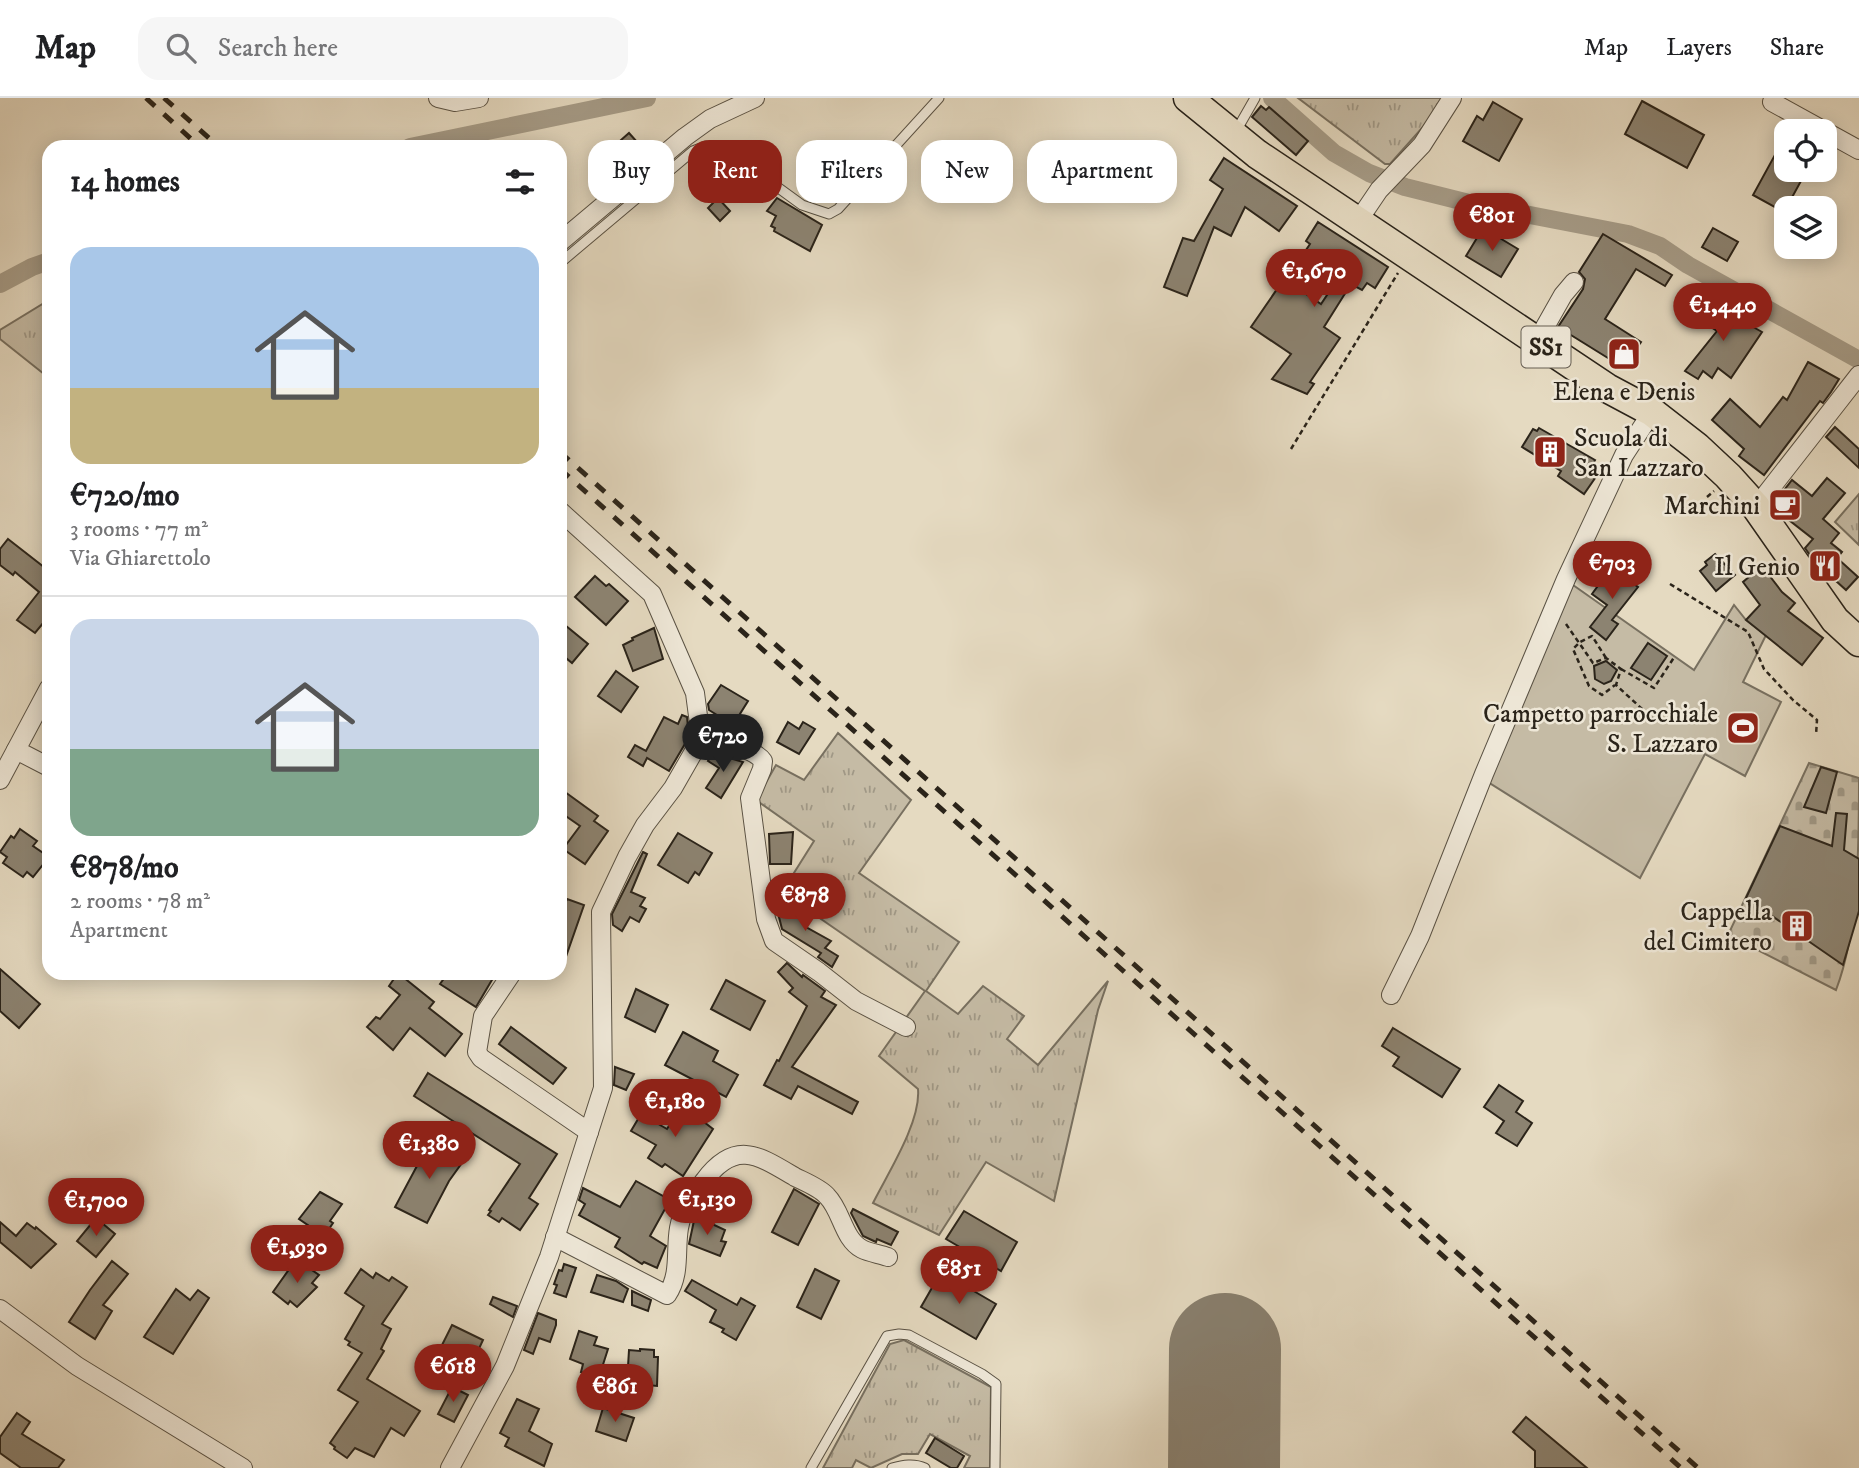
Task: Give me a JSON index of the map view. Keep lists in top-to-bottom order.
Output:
{
  "streets": {
    "main road": ["SS1"]
  },
  "places": {
    "shop": ["Elena e Denis"],
    "building": ["Scuola di San Lazzaro", "Cappella del Cimitero"],
    "cafe": ["Marchini"],
    "restaurant": ["Il Genio"],
    "sports": ["Campetto parrocchiale S. Lazzaro"]
  },
  "page": {
    "header": "Map",
    "search": "Search here",
    "nav": ["Map", "Layers", "Share"],
    "chip": [
      "Buy",
      "Rent",
      "Filters",
      "New",
      "Apartment"
    ],
    "heading": "14 homes",
    "price": [
      "€801",
      "€1,670",
      "€1,440",
      "€703",
      "€720",
      "€878",
      "€1,180",
      "€1,380",
      "€1,130",
      "€1,700",
      "€1,930",
      "€851",
      "€618",
      "€861"
    ],
    "list": [
      {
        "name": "€720/mo",
        "note": "3 rooms · 77 m² · Via Ghiarettolo"
      },
      {
        "name": "€878/mo",
        "note": "2 rooms · 78 m² · Apartment"
      }
    ]
  }
}
